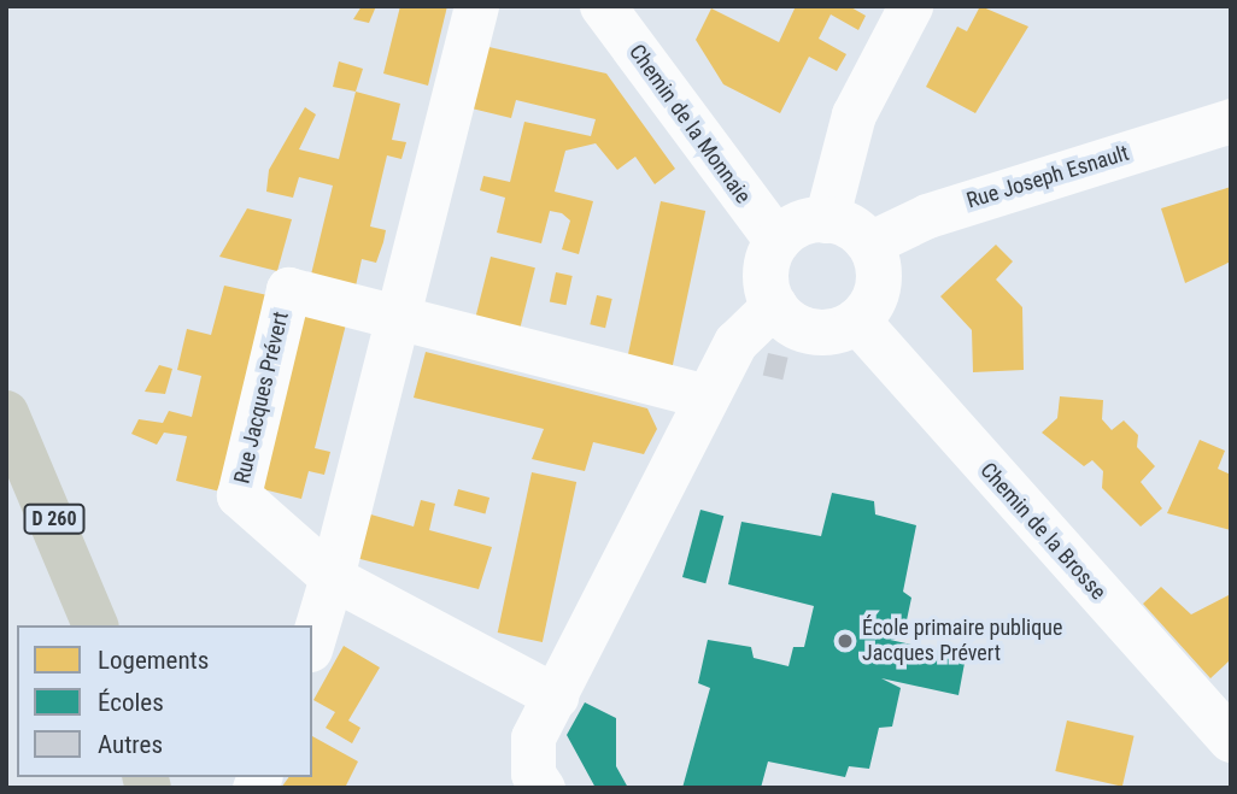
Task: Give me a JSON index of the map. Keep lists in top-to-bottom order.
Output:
{
  "streets": {
    "highway": ["D 260"],
    "street": [
      "Chemin de la Monnaie",
      "Rue Joseph Esnault",
      "Rue Jacques Prévert",
      "Chemin de la Brosse"
    ]
  },
  "crossings": [
    ["Chemin de la Monnaie", "Rue Joseph Esnault"],
    ["Chemin de la Monnaie", "Chemin de la Brosse"],
    ["Rue Joseph Esnault", "Chemin de la Brosse"]
  ],
  "places": ["École primaire publique Jacques Prévert"],
  "legend": ["Logements", "Écoles", "Autres"]
}
